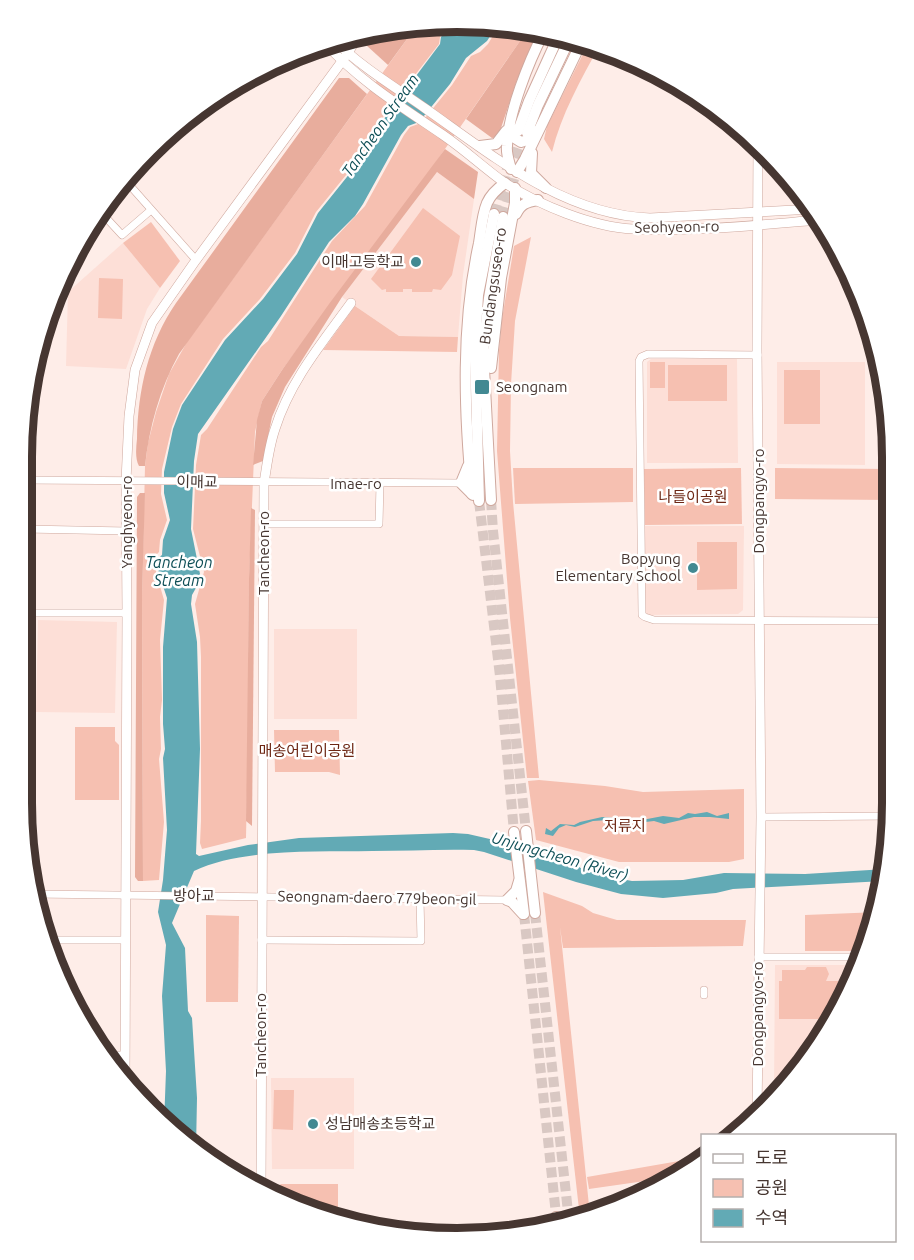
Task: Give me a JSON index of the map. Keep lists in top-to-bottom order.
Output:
{
  "streets": {
    "highway": ["Bundangsuseo-ro"],
    "main road": [
      "Seohyeon-ro",
      "Dongpangyo-ro",
      "Yanghyeon-ro",
      "Tancheon-ro"
    ],
    "street": [
      "이매교",
      "Imae-ro",
      "방아교",
      "Seongnam-daero 779beon-gil"
    ]
  },
  "crossings": [
    ["Seohyeon-ro", "Dongpangyo-ro"],
    ["Seohyeon-ro", "Yanghyeon-ro"],
    ["이매교", "Imae-ro"],
    ["이매교", "Yanghyeon-ro"],
    ["Imae-ro", "Tancheon-ro"],
    ["Yanghyeon-ro", "방아교"],
    ["Tancheon-ro", "Seongnam-daero 779beon-gil"],
    ["방아교", "Seongnam-daero 779beon-gil"]
  ],
  "water": ["Tancheon Stream", "Unjungcheon (River)"],
  "parks": ["나들이공원", "매송어린이공원", "저류지"],
  "places": {
    "other": ["이매고등학교", "Bopyung Elementary School", "성남매송초등학교"],
    "transit": ["Seongnam"]
  },
  "legend": ["도로", "공원", "수역"]
}
